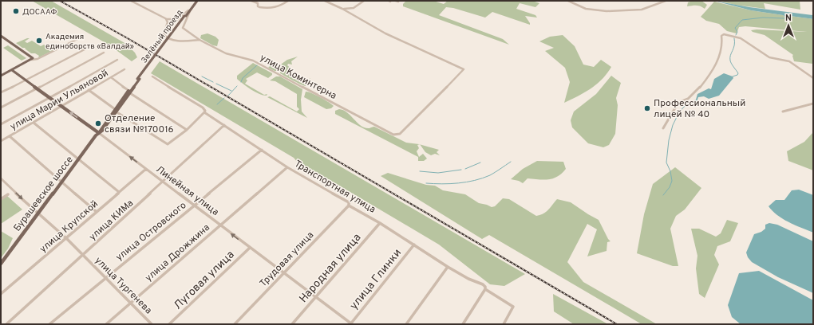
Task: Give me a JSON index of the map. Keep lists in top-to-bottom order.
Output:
{
  "streets": {
    "main road": ["Зелёный проезд", "Линейная улица", "Бурашевское шоссе"],
    "street": [
      "улица Коминтерна",
      "улица Марии Ульяновой",
      "Транспортная улица",
      "улица КИМа",
      "улица Крупской",
      "улица Островского",
      "улица Дрожжина",
      "Трудовая улица",
      "Народная улица",
      "улица Глинки",
      "Луговая улица",
      "улица Тургенева"
    ]
  },
  "crossings": [
    ["Зелёный проезд", "улица Коминтерна"],
    ["Зелёный проезд", "Бурашевское шоссе"],
    ["улица Марии Ульяновой", "Линейная улица"],
    ["Транспортная улица", "улица КИМа"],
    ["Транспортная улица", "улица Островского"],
    ["Транспортная улица", "улица Дрожжина"],
    ["Транспортная улица", "Трудовая улица"],
    ["Транспортная улица", "Народная улица"],
    ["Транспортная улица", "улица Глинки"],
    ["Линейная улица", "Бурашевское шоссе"],
    ["Линейная улица", "улица КИМа"],
    ["Линейная улица", "улица Крупской"],
    ["Линейная улица", "улица Островского"],
    ["Линейная улица", "улица Дрожжина"],
    ["Линейная улица", "Трудовая улица"],
    ["Линейная улица", "Народная улица"],
    ["Линейная улица", "улица Глинки"],
    ["Линейная улица", "Луговая улица"],
    ["Бурашевское шоссе", "улица Тургенева"],
    ["улица КИМа", "улица Тургенева"],
    ["улица Крупской", "улица Тургенева"],
    ["улица Островского", "улица Тургенева"],
    ["улица Дрожжина", "улица Тургенева"]
  ],
  "places": [
    "ДОСААФ",
    "Академия единоборств «Валдай»",
    "Профессиональный лицей № 40",
    "Отделение связи №170016"
  ],
  "north": "top"
}
